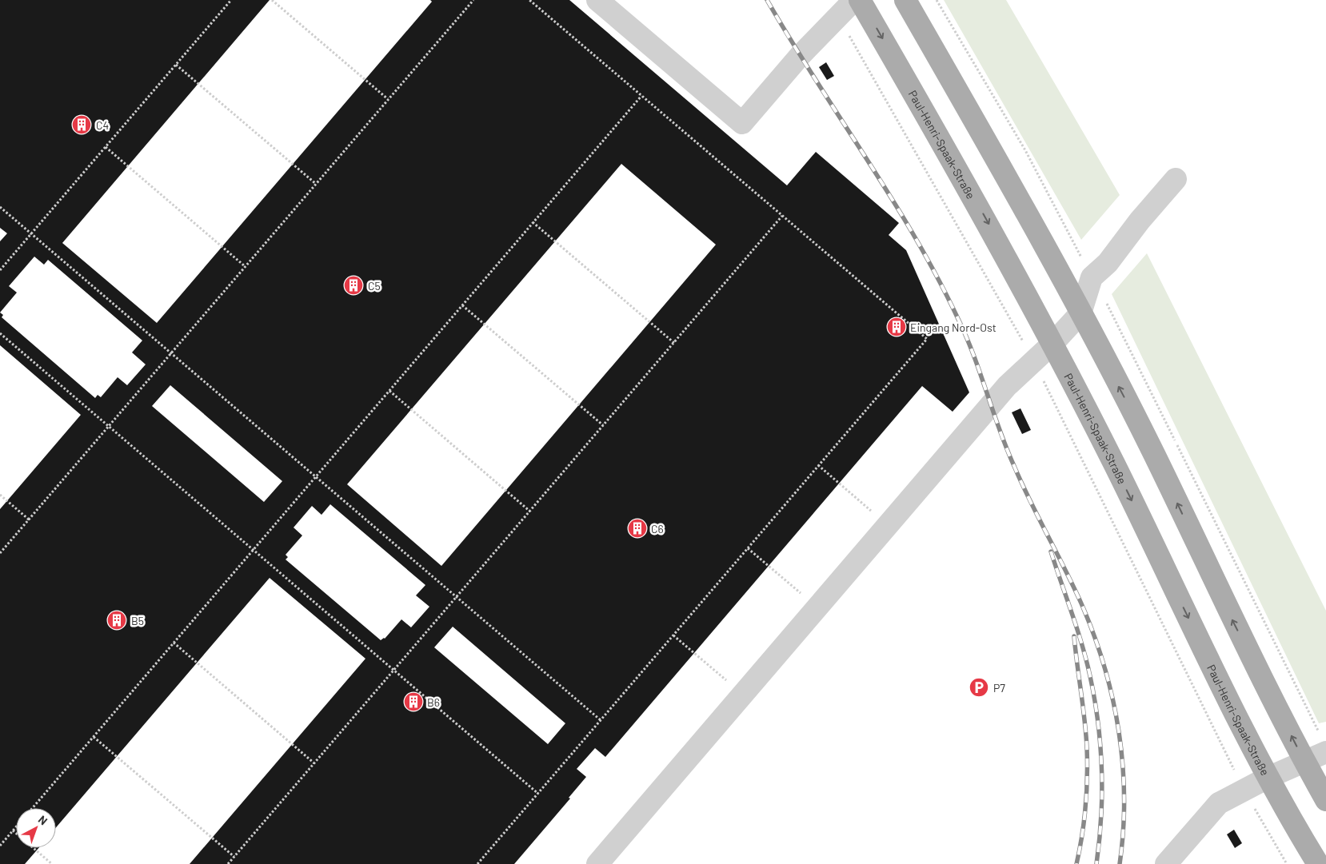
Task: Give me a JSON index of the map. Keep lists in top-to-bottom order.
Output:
{
  "streets": {
    "main road": ["Paul-Henri-Spaak-Straße"]
  },
  "places": {
    "building": [
      "C4",
      "C5",
      "Eingang Nord-Ost",
      "C6",
      "B5",
      "B6"
    ],
    "parking": ["P7"]
  },
  "north": "top right"
}
